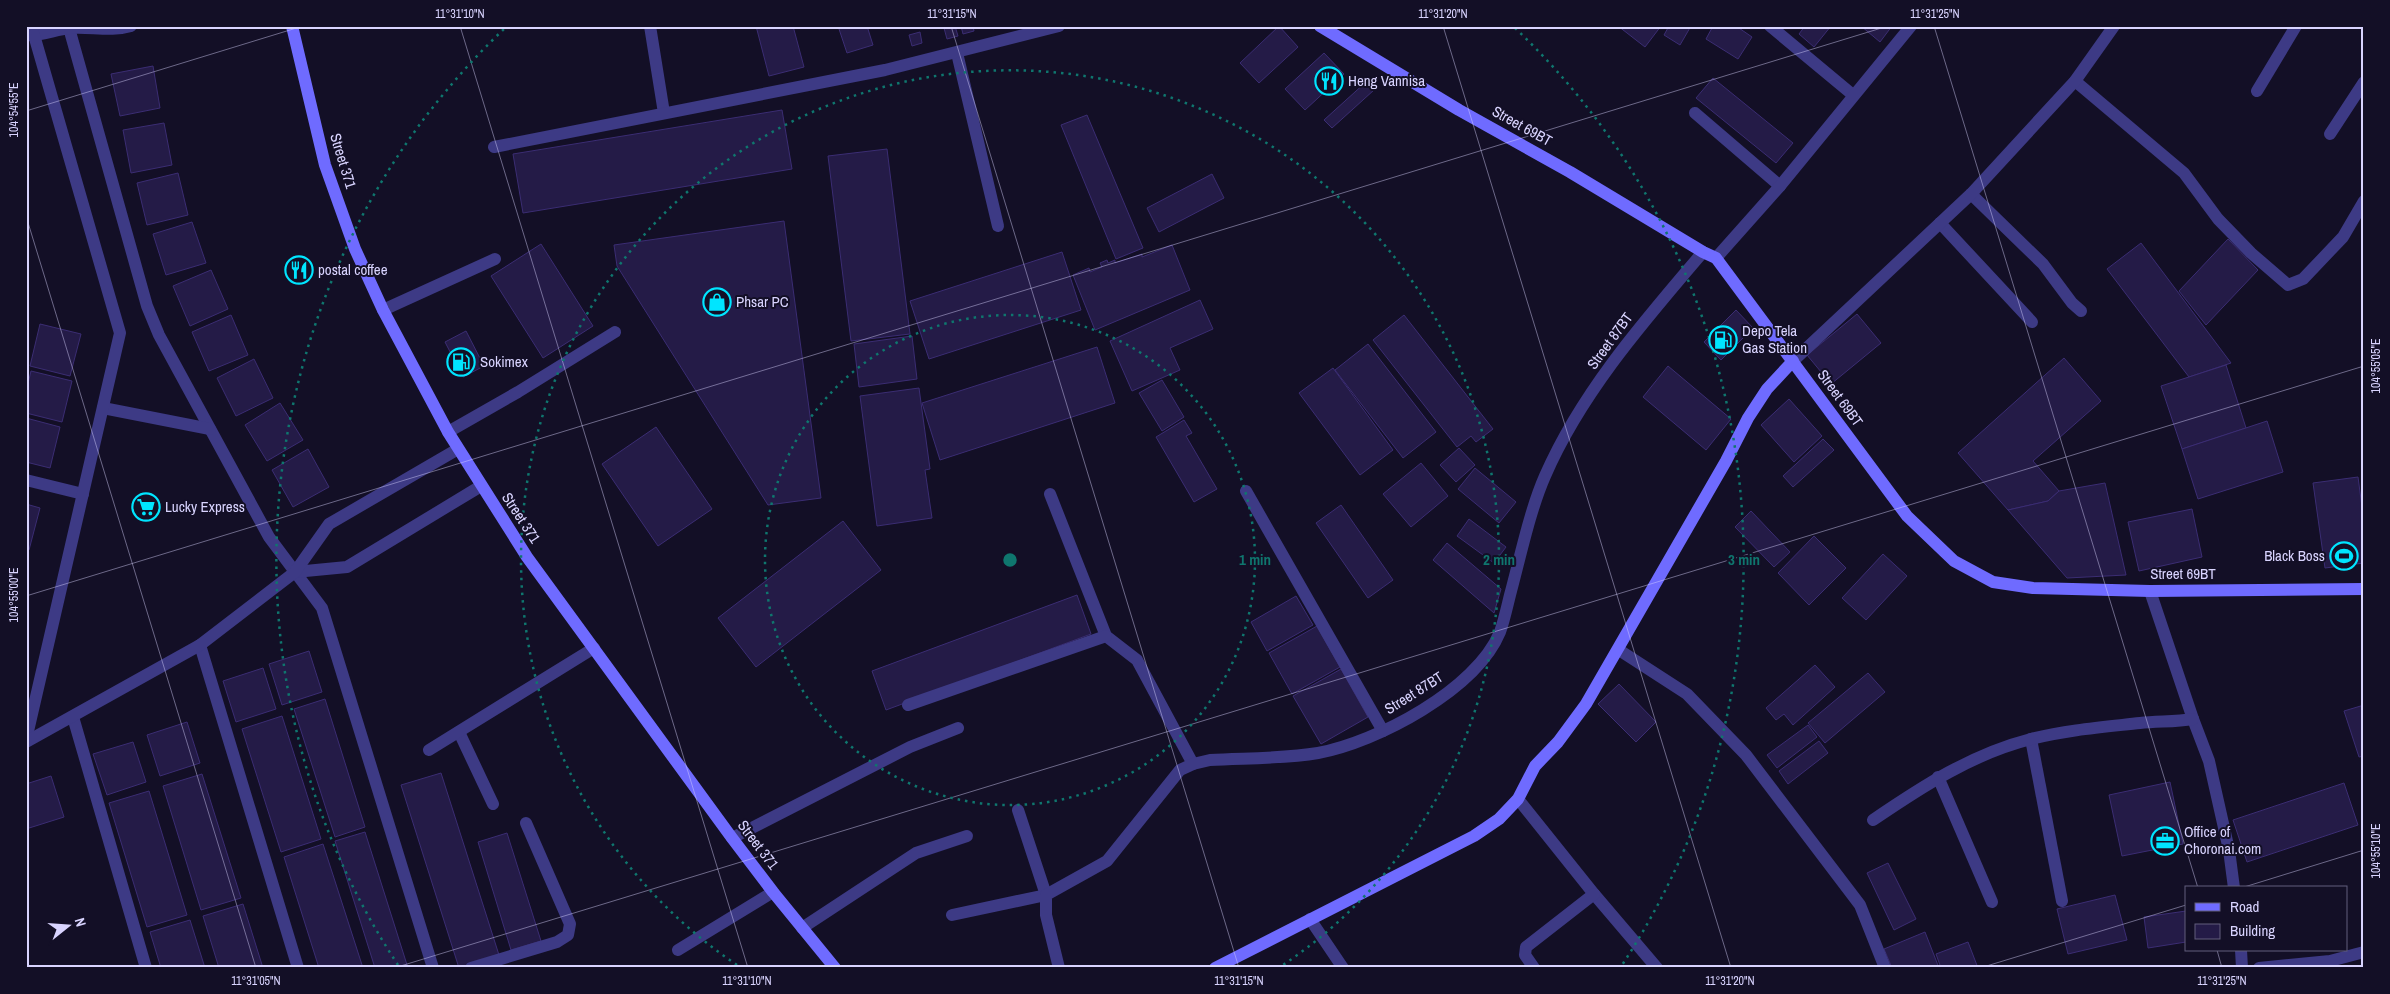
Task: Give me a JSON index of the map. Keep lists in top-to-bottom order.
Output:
{
  "streets": {
    "street": ["Street 69BT", "Street 371", "Street 87BT"]
  },
  "crossings": [
    ["Street 69BT", "Street 87BT"]
  ],
  "places": {
    "restaurant": ["Heng Vannisa", "postal coffee"],
    "shop": ["Phsar PC"],
    "fuel station": ["Depo Tela Gas Station", "Sokimex"],
    "supermarket": ["Lucky Express"],
    "sports": ["Black Boss"],
    "office": ["Office of Choronai.com"]
  },
  "legend": ["Road", "Building"],
  "north": "right",
  "coordinates": [
    "11°31'10\"N",
    "11°31'15\"N",
    "11°31'20\"N",
    "11°31'25\"N",
    "104°54'55\"E",
    "104°55'05\"E",
    "104°55'00\"E",
    "104°55'10\"E",
    "11°31'05\"N"
  ],
  "rings": ["1 min", "2 min", "3 min"]
}
